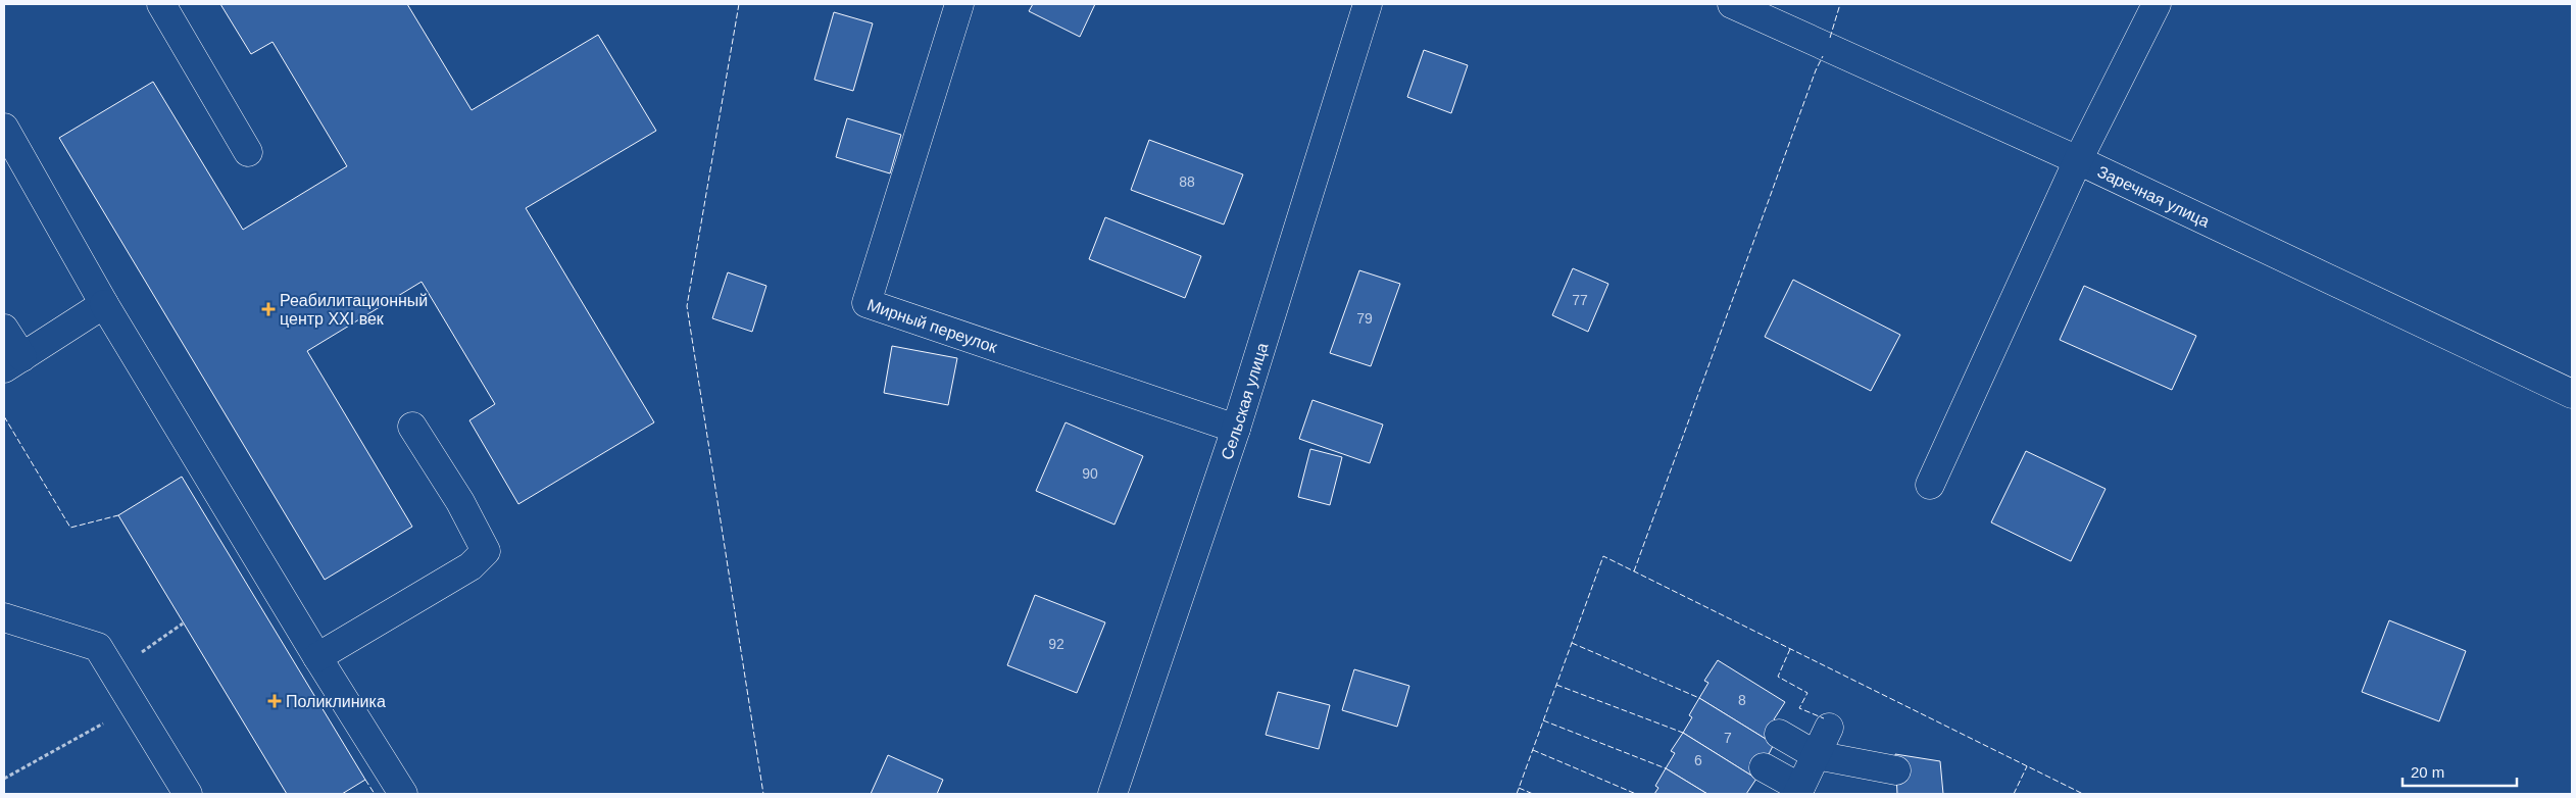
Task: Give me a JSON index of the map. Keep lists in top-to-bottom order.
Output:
{
  "streets": {
    "street": ["Заречная улица", "Мирный переулок", "Сельская улица"]
  },
  "crossings": [
    ["Мирный переулок", "Сельская улица"]
  ],
  "places": {
    "health": ["Реабилитационный центр ХХI век", "Поликлиника"]
  },
  "house_numbers": [
    "88",
    "77",
    "79",
    "90",
    "92",
    "8",
    "7",
    "6"
  ],
  "scale_bar": "20 m"
}
